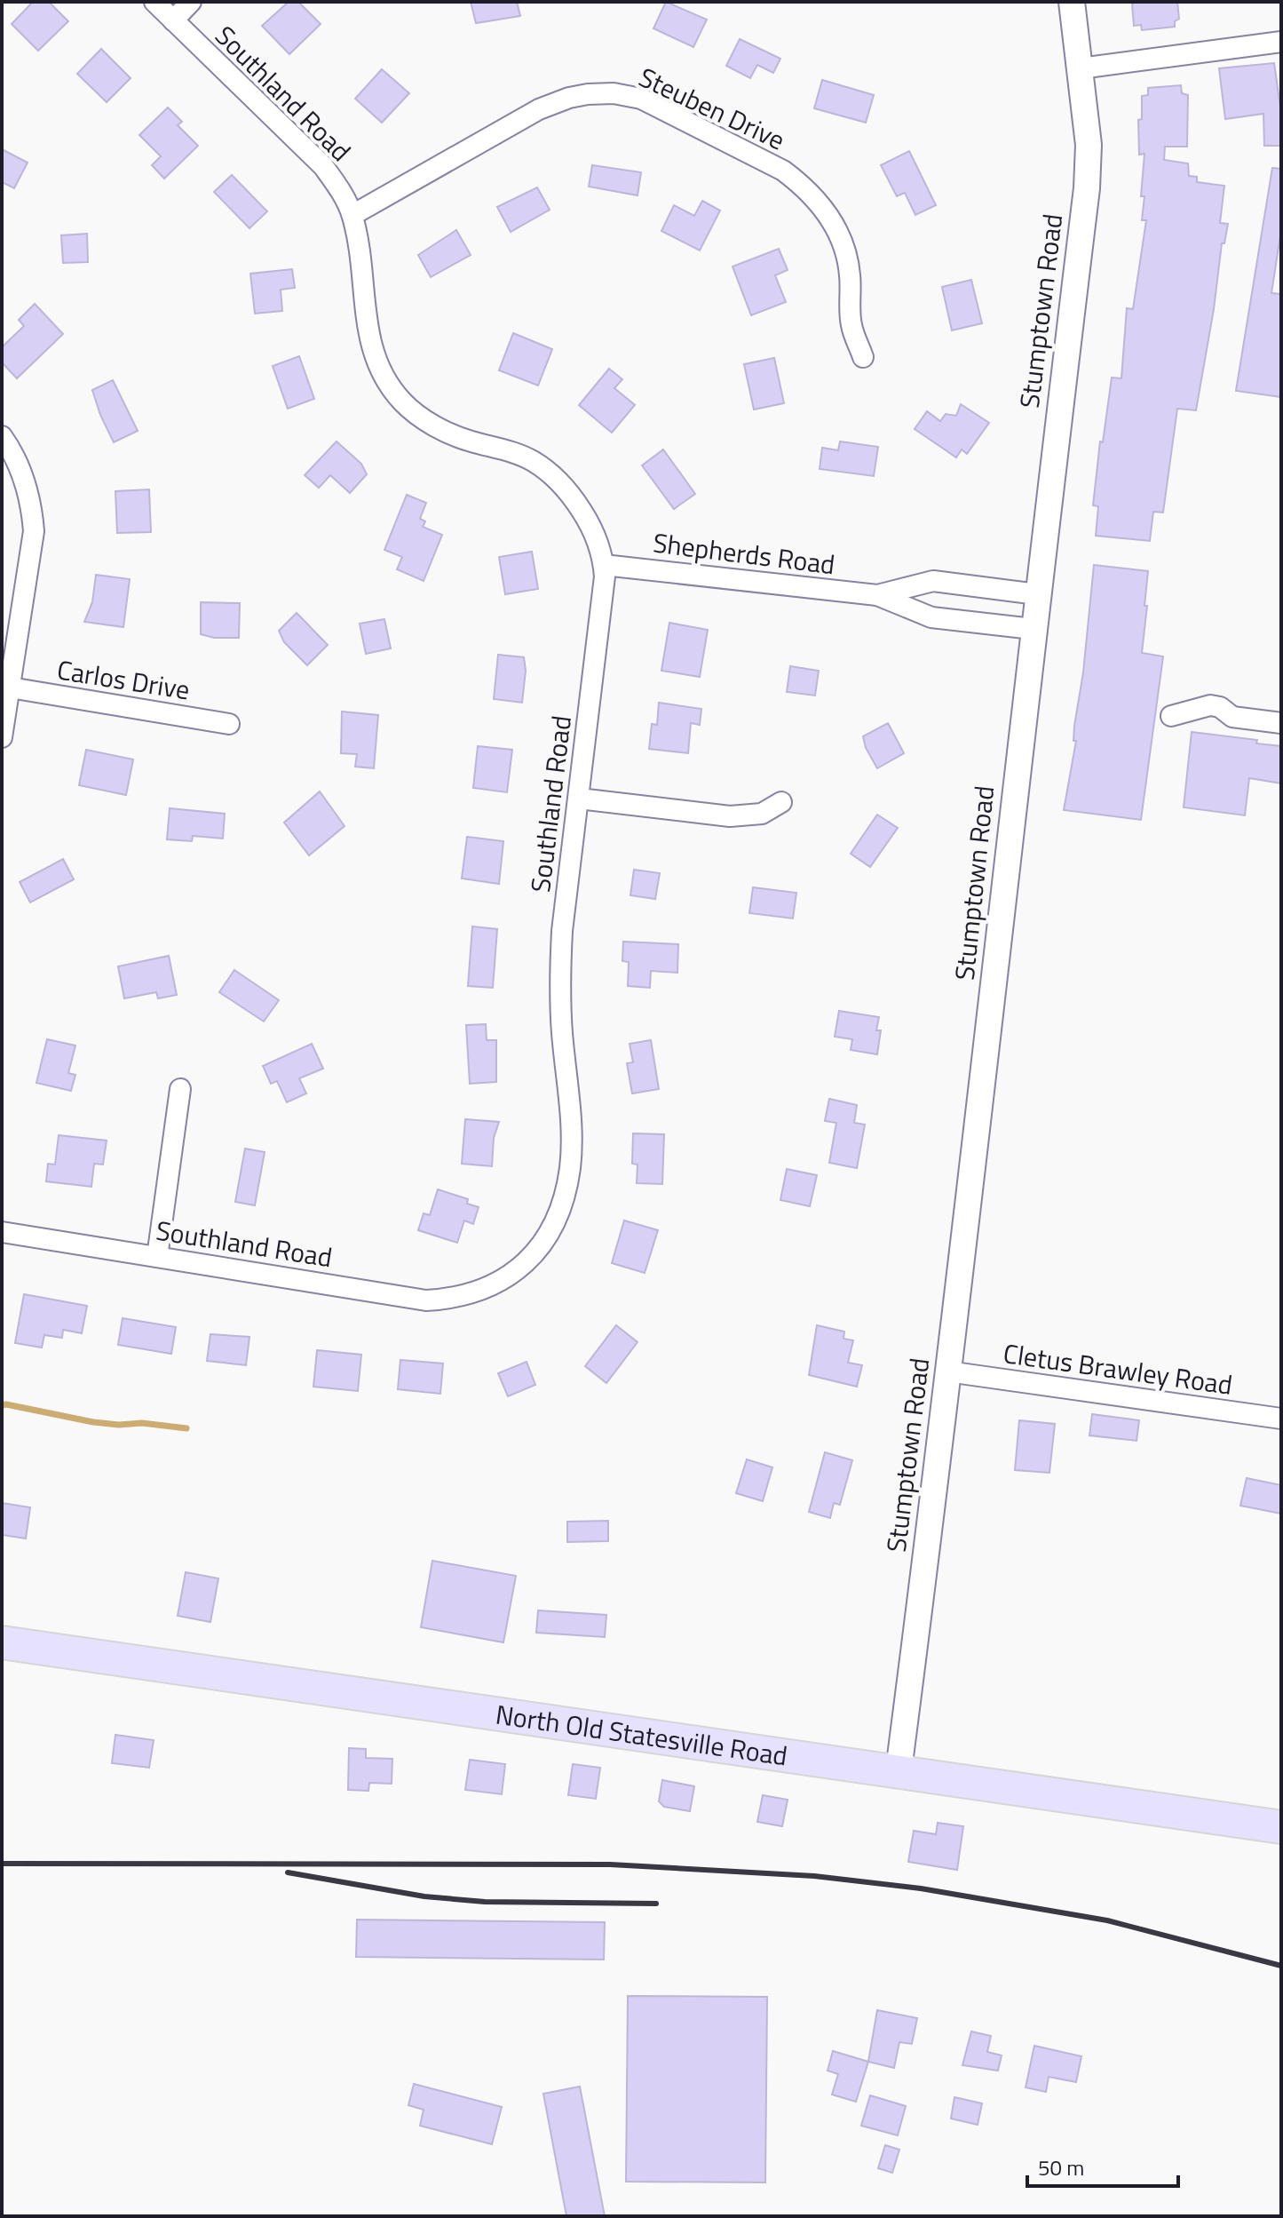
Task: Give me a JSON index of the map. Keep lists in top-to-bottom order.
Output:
{
  "streets": {
    "main road": ["North Old Statesville Road"],
    "street": [
      "Southland Road",
      "Steuben Drive",
      "Stumptown Road",
      "Shepherds Road",
      "Carlos Drive",
      "Cletus Brawley Road"
    ]
  },
  "crossings": [
    ["Southland Road", "Steuben Drive"],
    ["Southland Road", "Shepherds Road"],
    ["Stumptown Road", "Shepherds Road"],
    ["Stumptown Road", "Cletus Brawley Road"],
    ["Stumptown Road", "North Old Statesville Road"]
  ],
  "scale_bar": "50 m"
}
